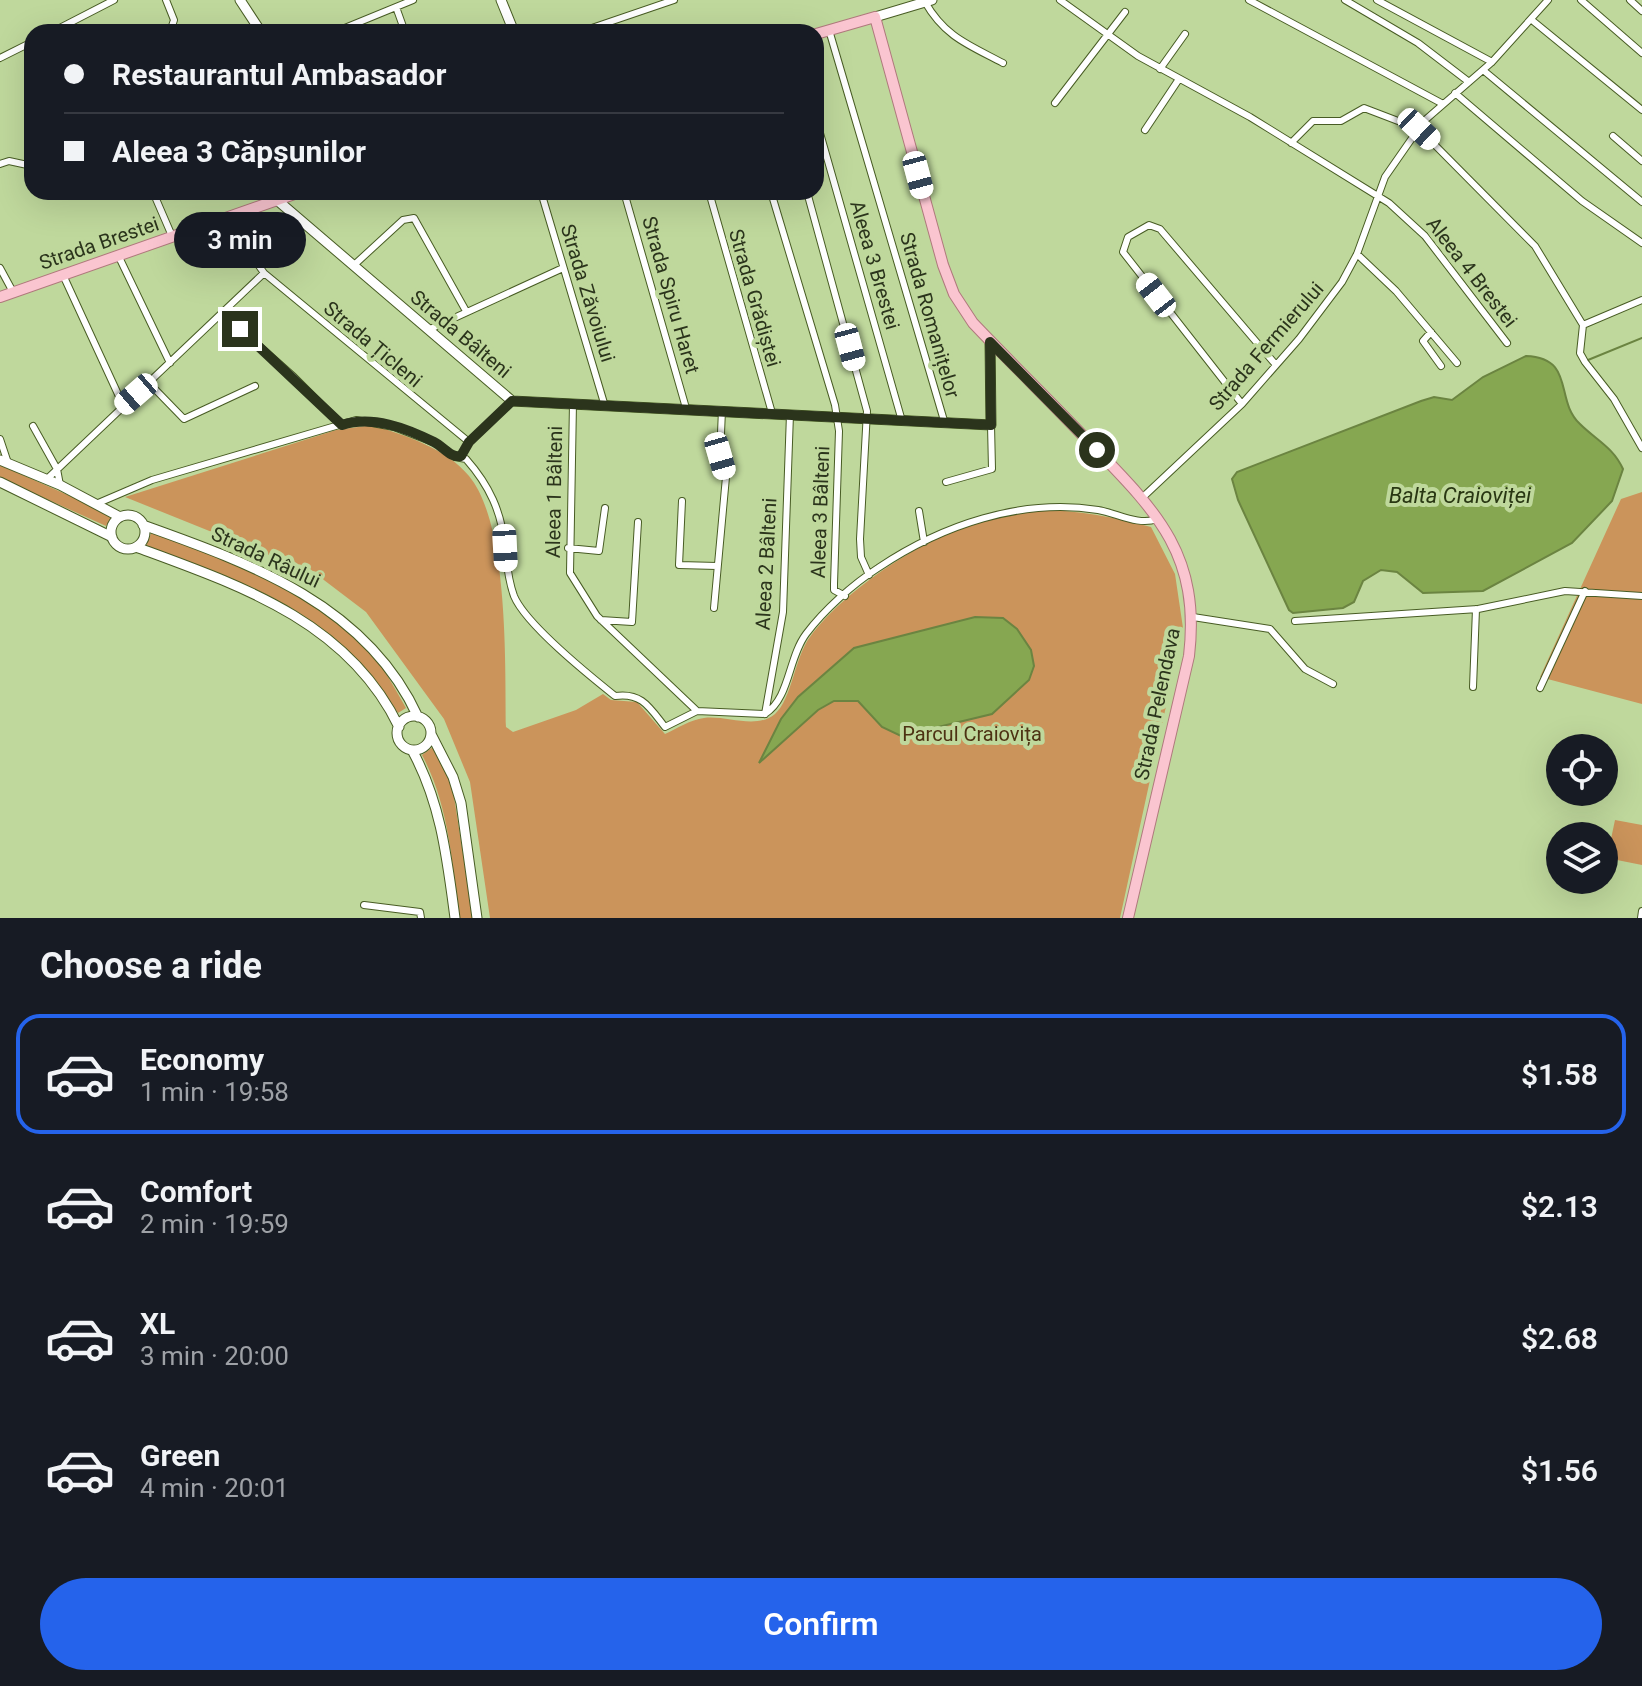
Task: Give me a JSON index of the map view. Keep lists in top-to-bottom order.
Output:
{
  "streets": {
    "main road": [
      "Strada Brestei",
      "Strada Bâlteni",
      "Strada Râului",
      "Strada Pelendava"
    ],
    "street": [
      "Aleea 3 Brestei",
      "Aleea 4 Brestei",
      "Strada Zăvoiului",
      "Strada Spiru Haret",
      "Strada Grădiștei",
      "Strada Romanițelor",
      "Strada Țicleni",
      "Strada Fermierului",
      "Aleea 1 Bâlteni",
      "Aleea 3 Bâlteni",
      "Aleea 2 Bâlteni"
    ]
  },
  "crossings": [
    ["Strada Brestei", "Strada Bâlteni"],
    ["Strada Brestei", "Strada Țicleni"],
    ["Aleea 3 Brestei", "Strada Bâlteni"],
    ["Aleea 4 Brestei", "Strada Fermierului"],
    ["Strada Zăvoiului", "Strada Bâlteni"],
    ["Strada Spiru Haret", "Strada Bâlteni"],
    ["Strada Grădiștei", "Strada Bâlteni"],
    ["Strada Romanițelor", "Strada Bâlteni"],
    ["Strada Bâlteni", "Aleea 1 Bâlteni"],
    ["Strada Bâlteni", "Aleea 3 Bâlteni"],
    ["Strada Bâlteni", "Aleea 2 Bâlteni"],
    ["Strada Fermierului", "Strada Pelendava"]
  ],
  "water": ["Balta Craioviței"],
  "parks": ["Parcul Craiovița"],
  "page": {
    "banner": ["Restaurantul Ambasador", "Aleea 3 Căpșunilor"],
    "bubble": "3 min",
    "heading": "Choose a ride",
    "list": [
      {
        "name": "Economy",
        "note": "1 min · 19:58",
        "value": "$1.58"
      },
      {
        "name": "Comfort",
        "note": "2 min · 19:59",
        "value": "$2.13"
      },
      {
        "name": "XL",
        "note": "3 min · 20:00",
        "value": "$2.68"
      },
      {
        "name": "Green",
        "note": "4 min · 20:01",
        "value": "$1.56"
      }
    ],
    "buttons": "Confirm"
  }
}
